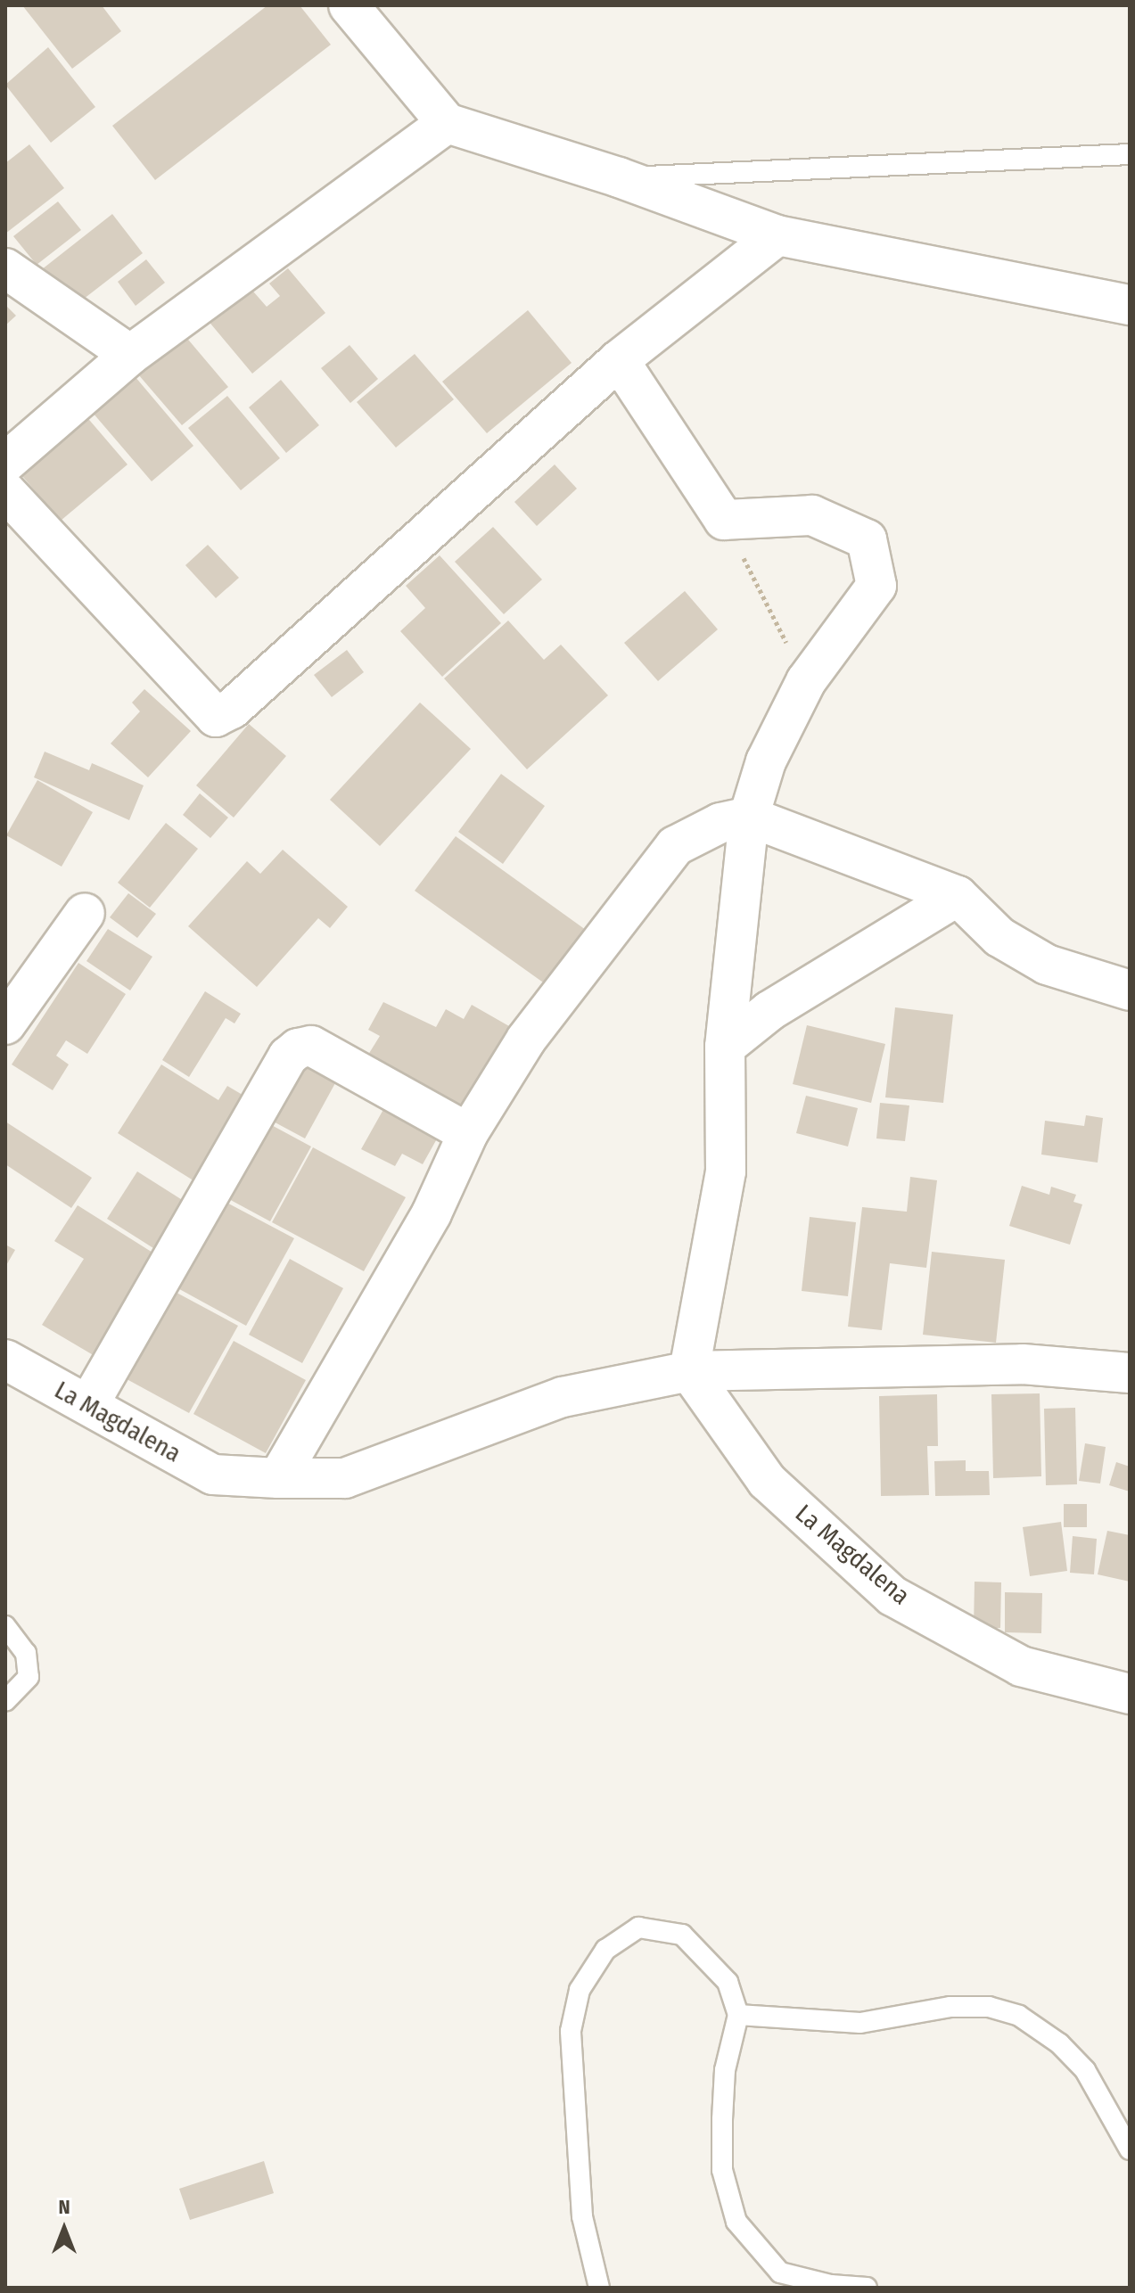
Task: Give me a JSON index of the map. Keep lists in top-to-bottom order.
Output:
{
  "streets": {
    "street": ["La Magdalena"]
  },
  "north": "top"
}
